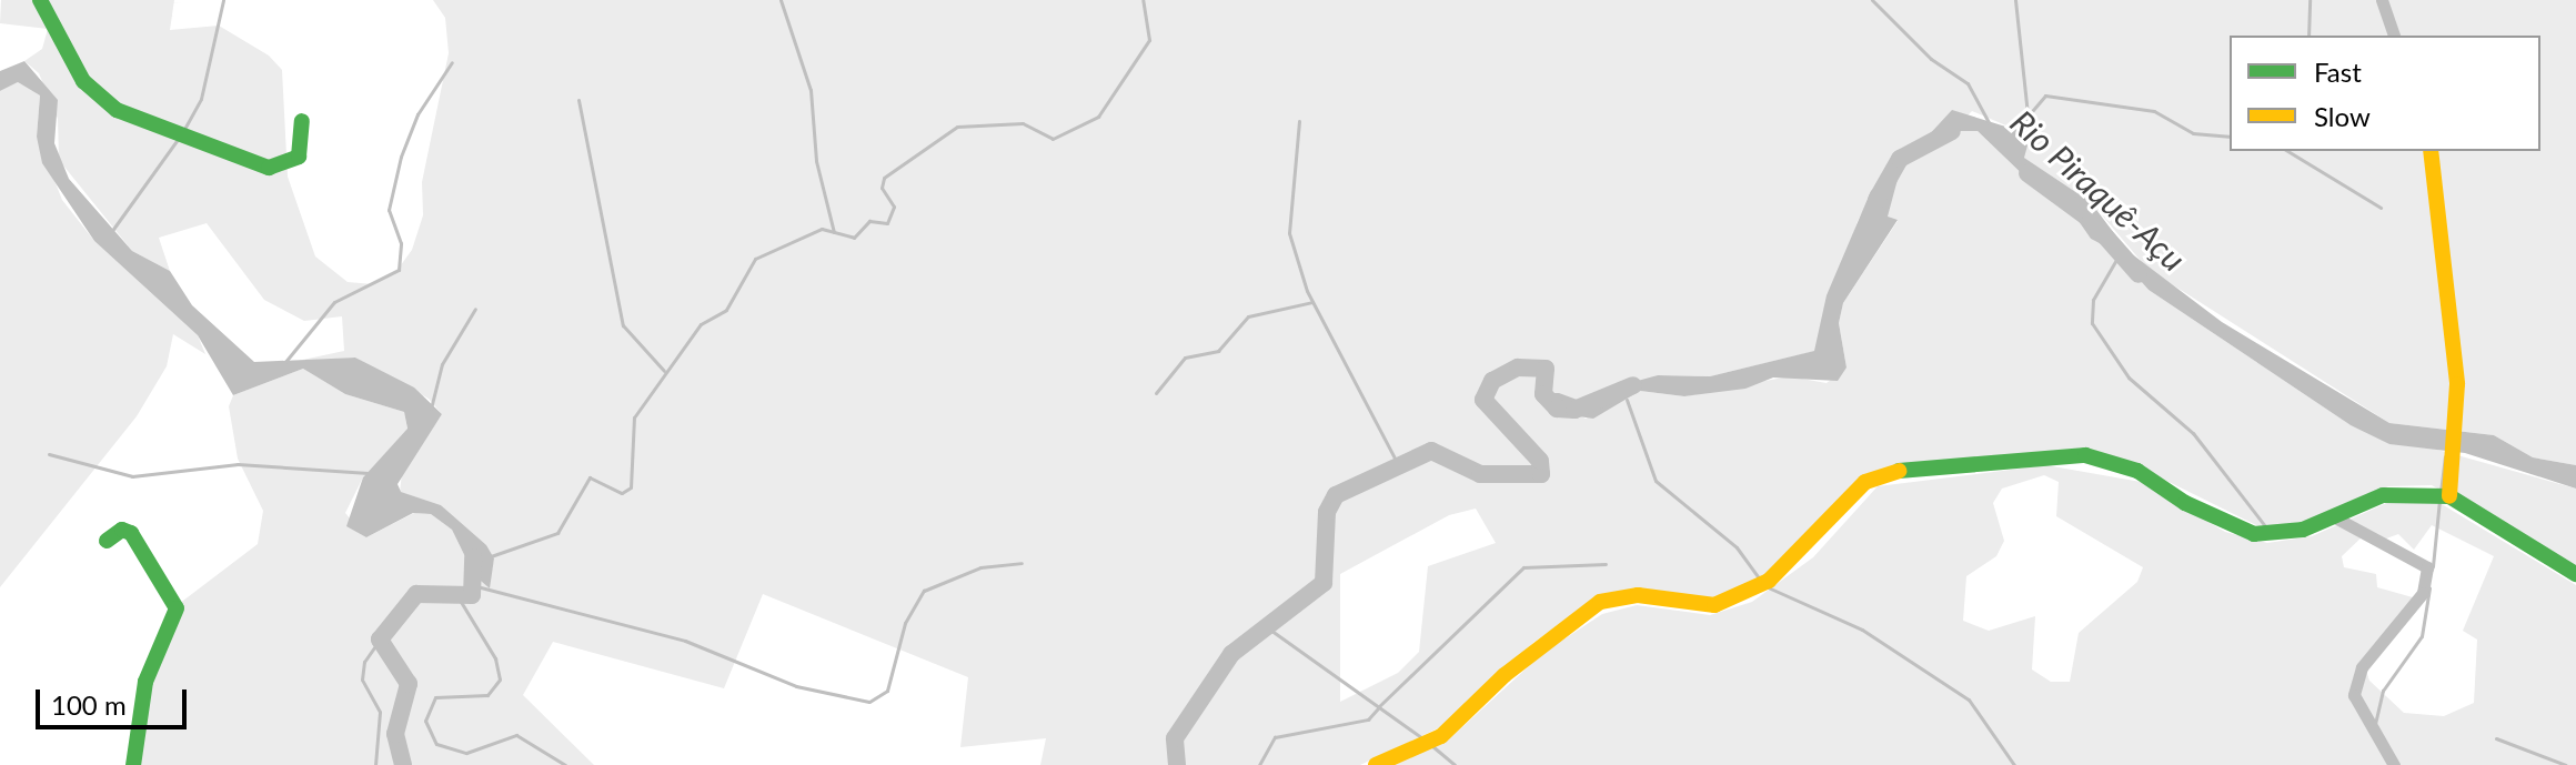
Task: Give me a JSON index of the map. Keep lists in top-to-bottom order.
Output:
{
  "water": ["Rio Piraquê-Açu"],
  "legend": ["Fast", "Slow"],
  "scale_bar": "100 m"
}
